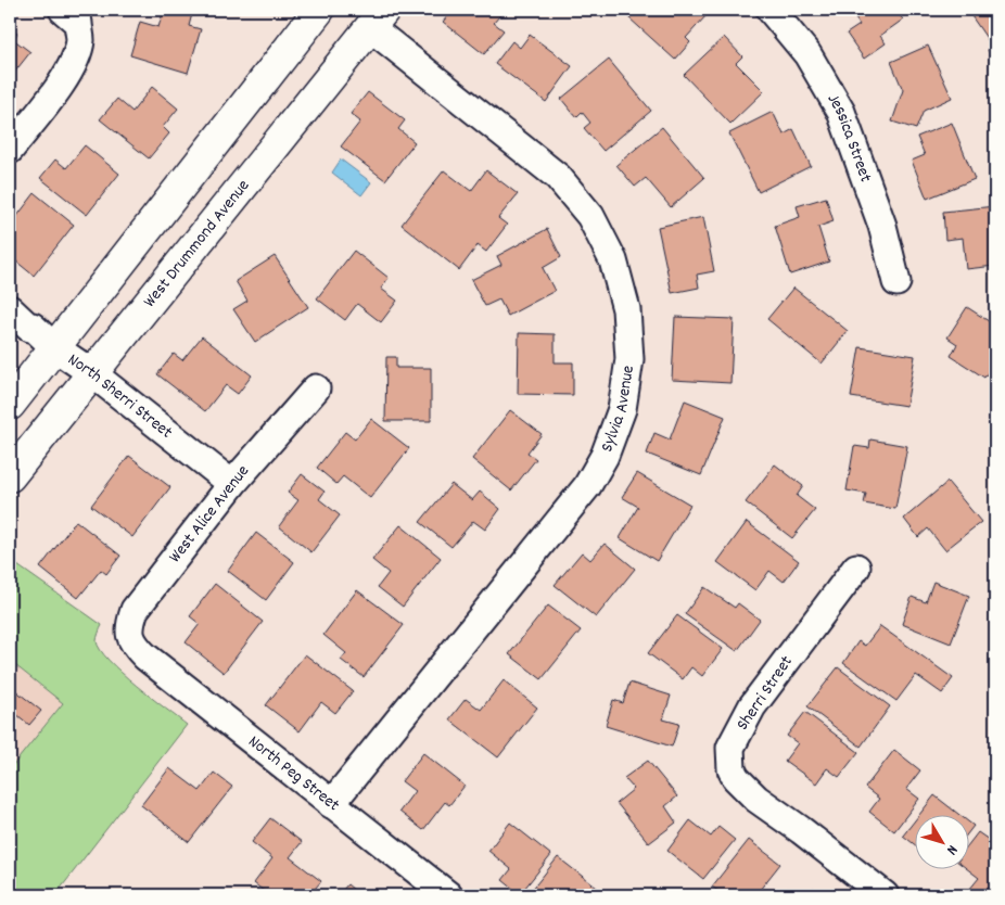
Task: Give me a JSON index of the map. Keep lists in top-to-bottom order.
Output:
{
  "streets": {
    "main road": ["West Drummond Avenue"],
    "street": [
      "Jessica Street",
      "North Sherri Street",
      "Sylvia Avenue",
      "West Alice Avenue",
      "Sherri Street",
      "North Peg Street"
    ]
  },
  "crossings": [
    ["West Drummond Avenue", "North Sherri Street"],
    ["West Drummond Avenue", "Sylvia Avenue"],
    ["North Sherri Street", "West Alice Avenue"],
    ["Sylvia Avenue", "North Peg Street"],
    ["West Alice Avenue", "North Peg Street"]
  ],
  "north": "bottom right"
}
